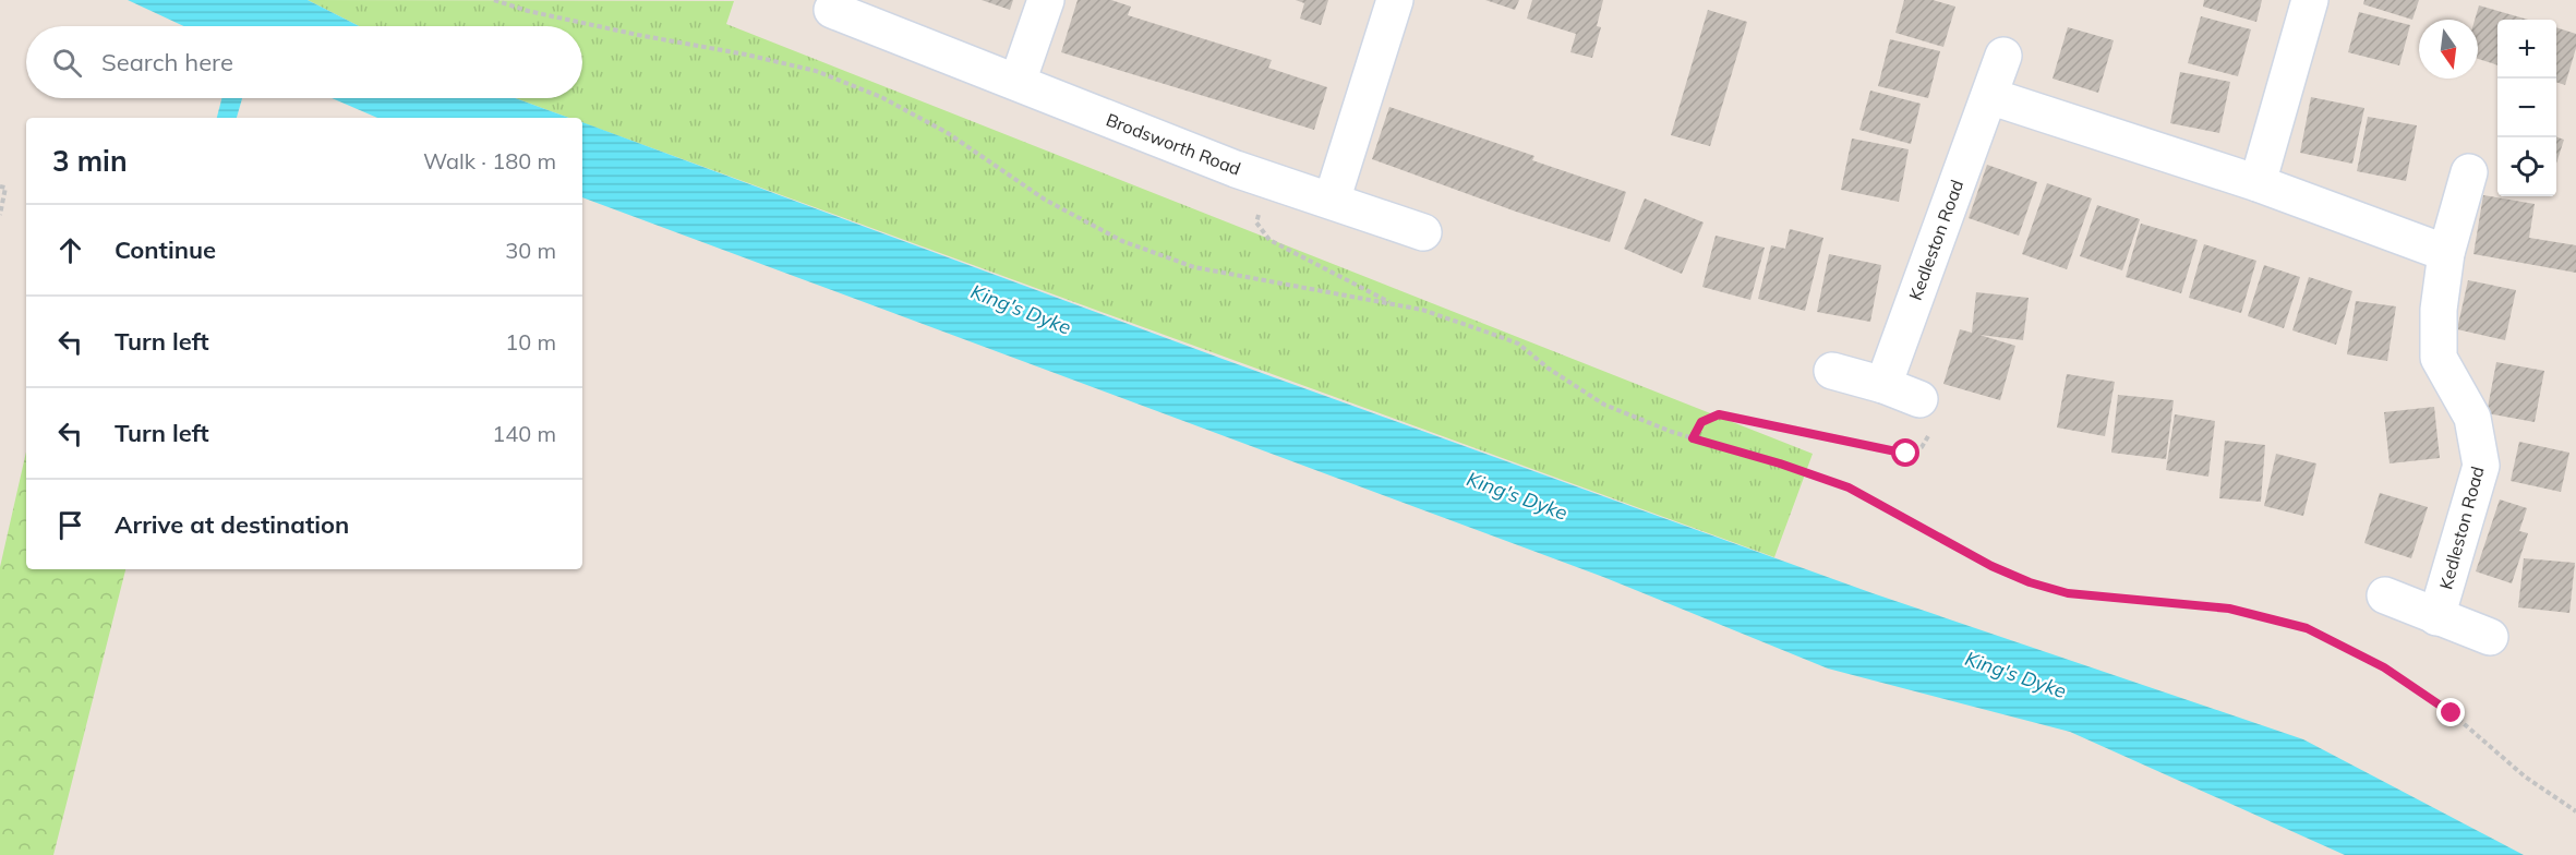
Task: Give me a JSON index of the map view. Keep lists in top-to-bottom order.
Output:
{
  "streets": {
    "street": ["Brodsworth Road", "Kedleston Road"]
  },
  "water": ["King's Dyke"],
  "north": "bottom",
  "page": {
    "map_buttons": ["+", "−"],
    "search": "Search here",
    "heading": ["3 min", "Walk · 180 m"],
    "list": [
      ["Continue", "30 m"],
      ["Turn left", "10 m"],
      ["Turn left", "140 m"],
      "Arrive at destination"
    ]
  }
}
